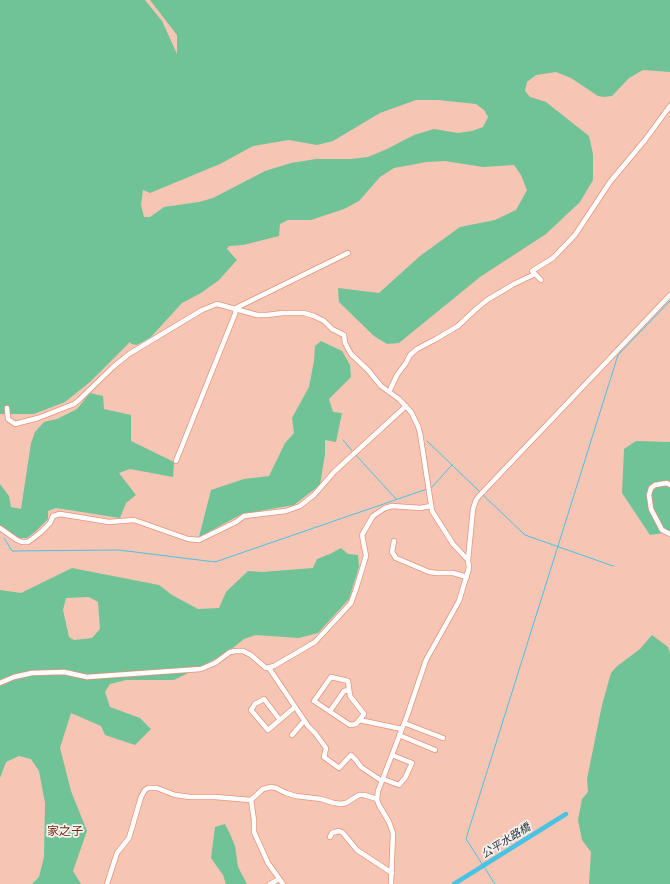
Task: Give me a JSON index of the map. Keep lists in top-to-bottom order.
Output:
{
  "districts": ["家之子"],
  "water": ["公平水路橋"]
}
